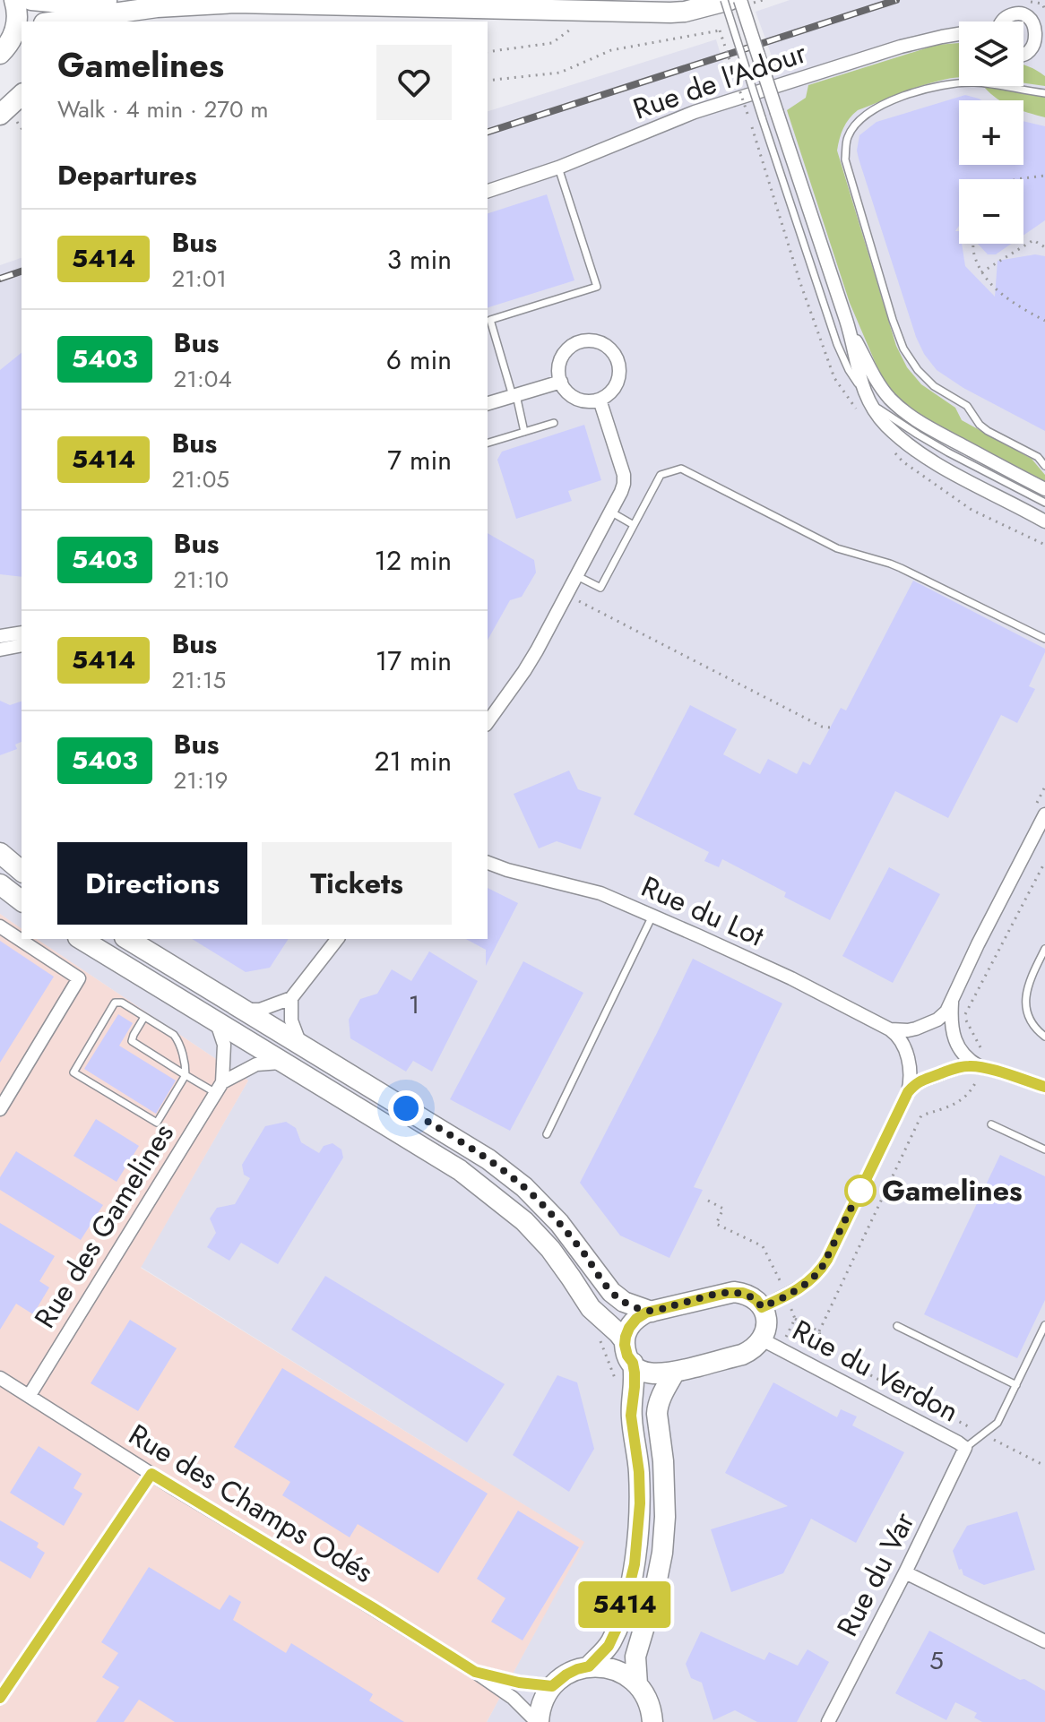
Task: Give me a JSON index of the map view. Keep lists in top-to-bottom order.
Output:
{
  "streets": {
    "street": [
      "Rue de l'Adour",
      "Rue du Lot",
      "Rue des Gamelines",
      "Rue du Verdon",
      "Rue des Champs Odés",
      "Rue du Var"
    ]
  },
  "crossings": [
    ["Rue des Gamelines", "Rue des Champs Odés"],
    ["Rue du Verdon", "Rue du Var"]
  ],
  "places": ["Gamelines"],
  "lines": ["bus line 5414"],
  "house_numbers": ["1", "5"],
  "page": {
    "on_map": "5414",
    "map_buttons": ["+", "−"],
    "heading": [
      ["Gamelines", "Walk · 4 min · 270 m"],
      "Departures"
    ],
    "list": [
      {
        "mark": "5414",
        "name": "Bus",
        "note": "21:01",
        "value": "3 min"
      },
      {
        "mark": "5403",
        "name": "Bus",
        "note": "21:04",
        "value": "6 min"
      },
      {
        "mark": "5414",
        "name": "Bus",
        "note": "21:05",
        "value": "7 min"
      },
      {
        "mark": "5403",
        "name": "Bus",
        "note": "21:10",
        "value": "12 min"
      },
      {
        "mark": "5414",
        "name": "Bus",
        "note": "21:15",
        "value": "17 min"
      },
      {
        "mark": "5403",
        "name": "Bus",
        "note": "21:19",
        "value": "21 min"
      }
    ],
    "buttons": ["Directions", "Tickets"]
  }
}
